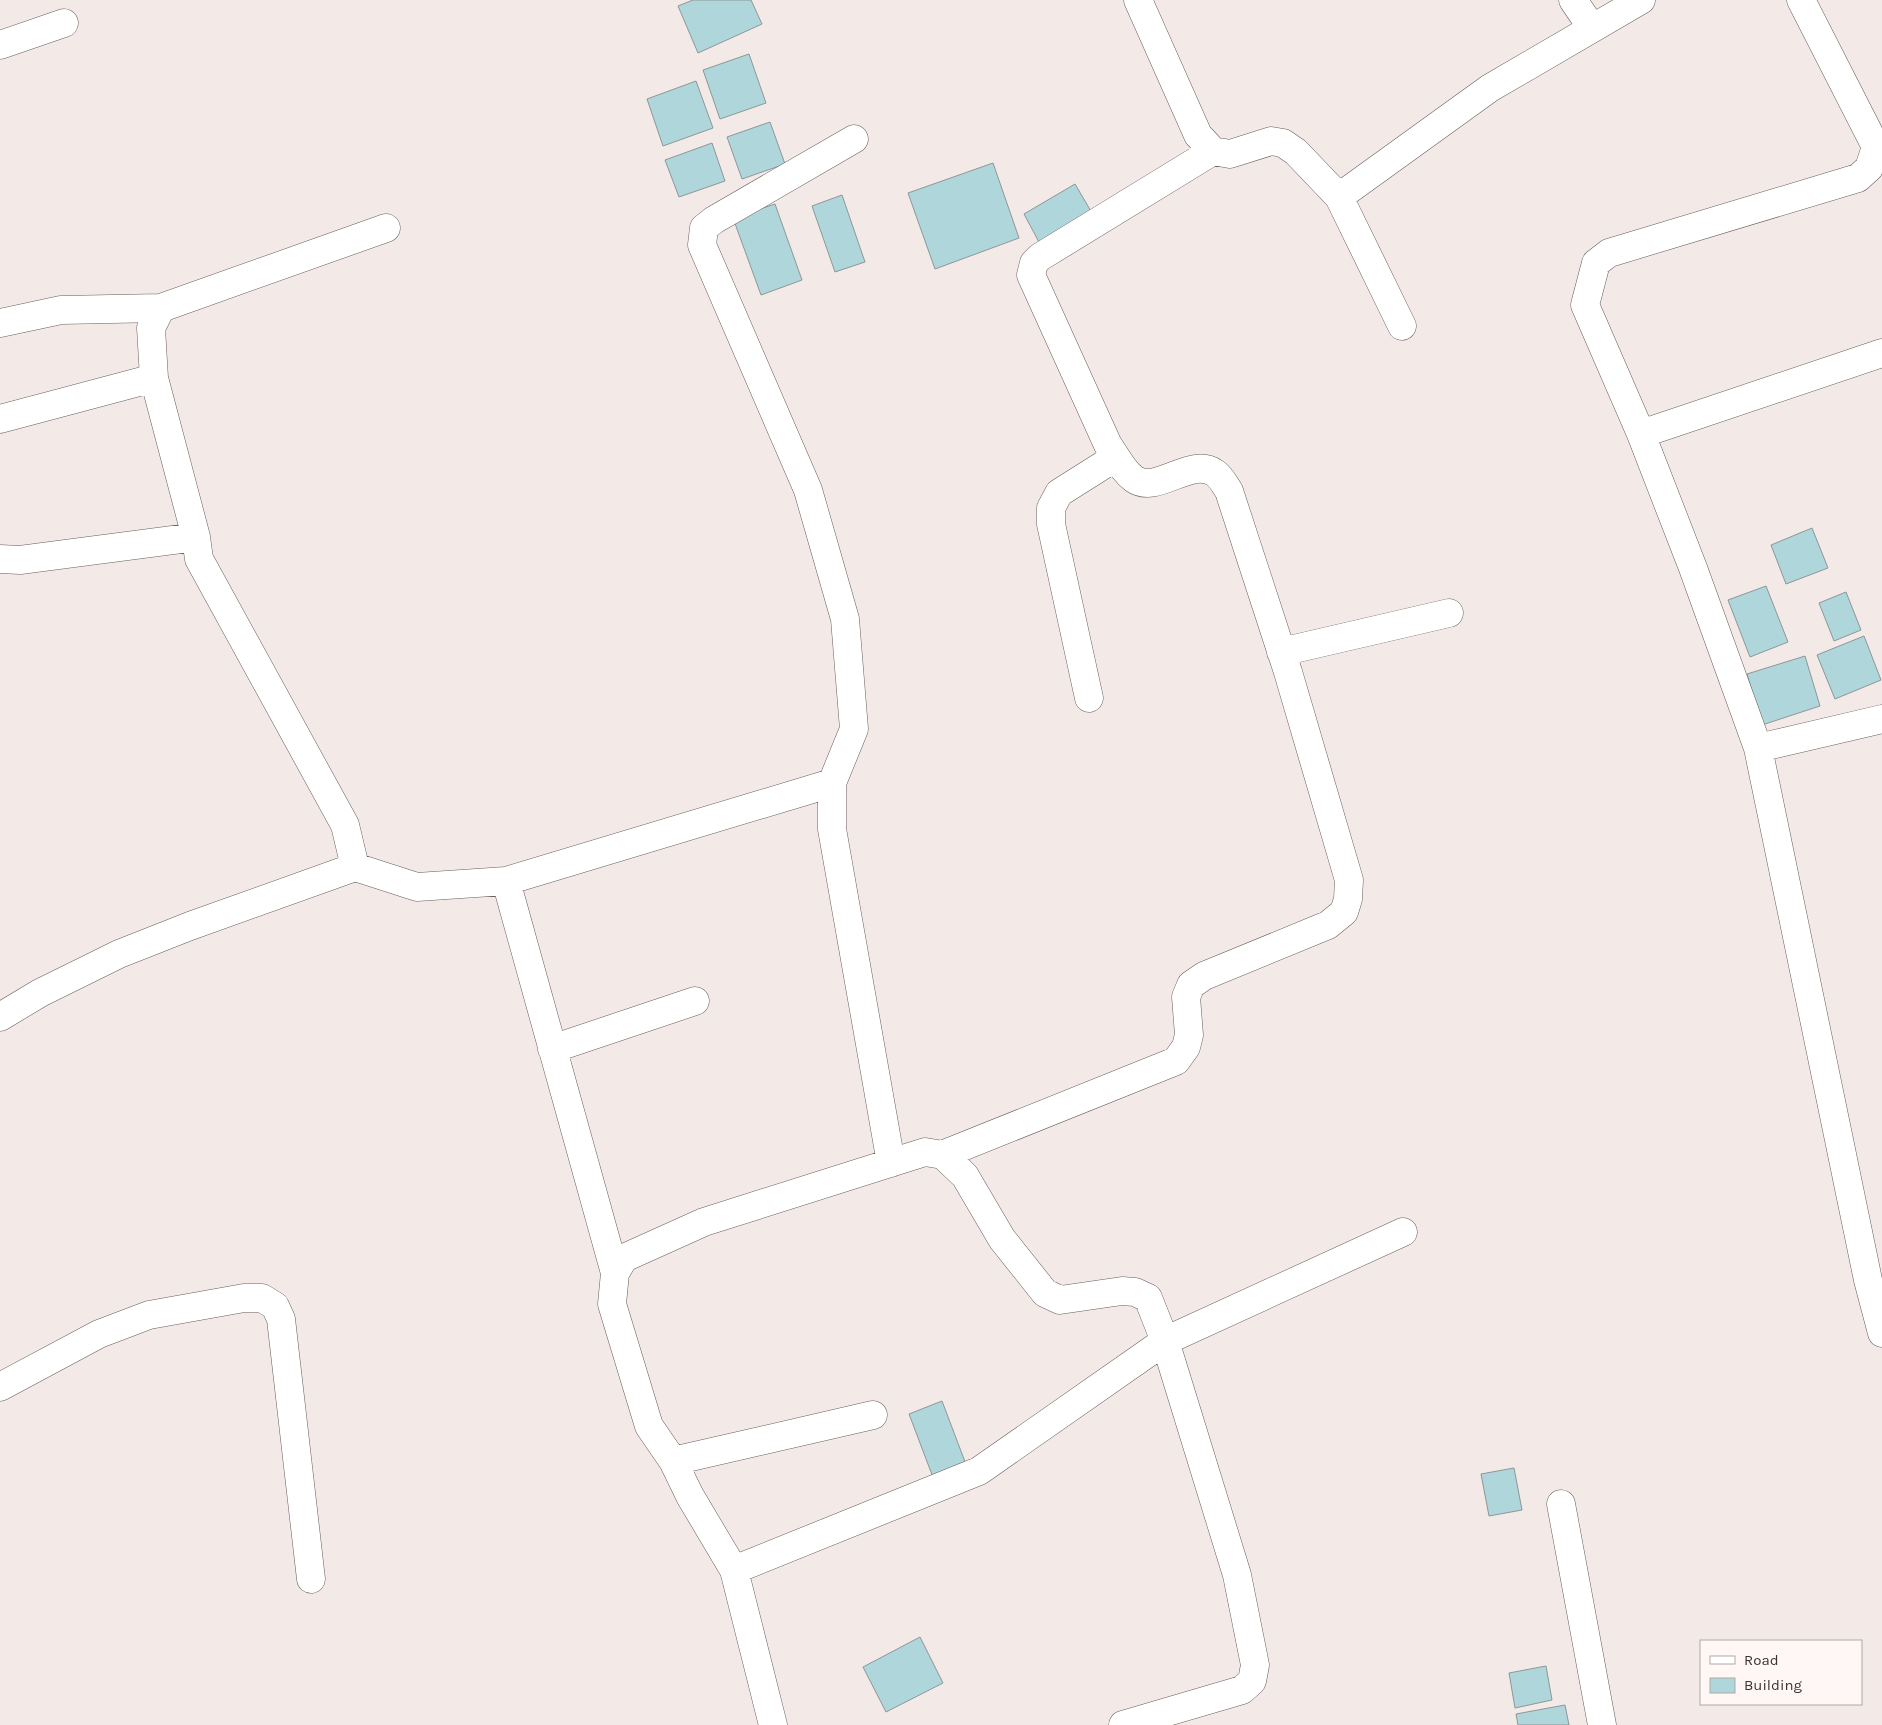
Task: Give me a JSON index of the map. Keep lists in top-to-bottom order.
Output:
{
  "legend": ["Road", "Building"]
}
